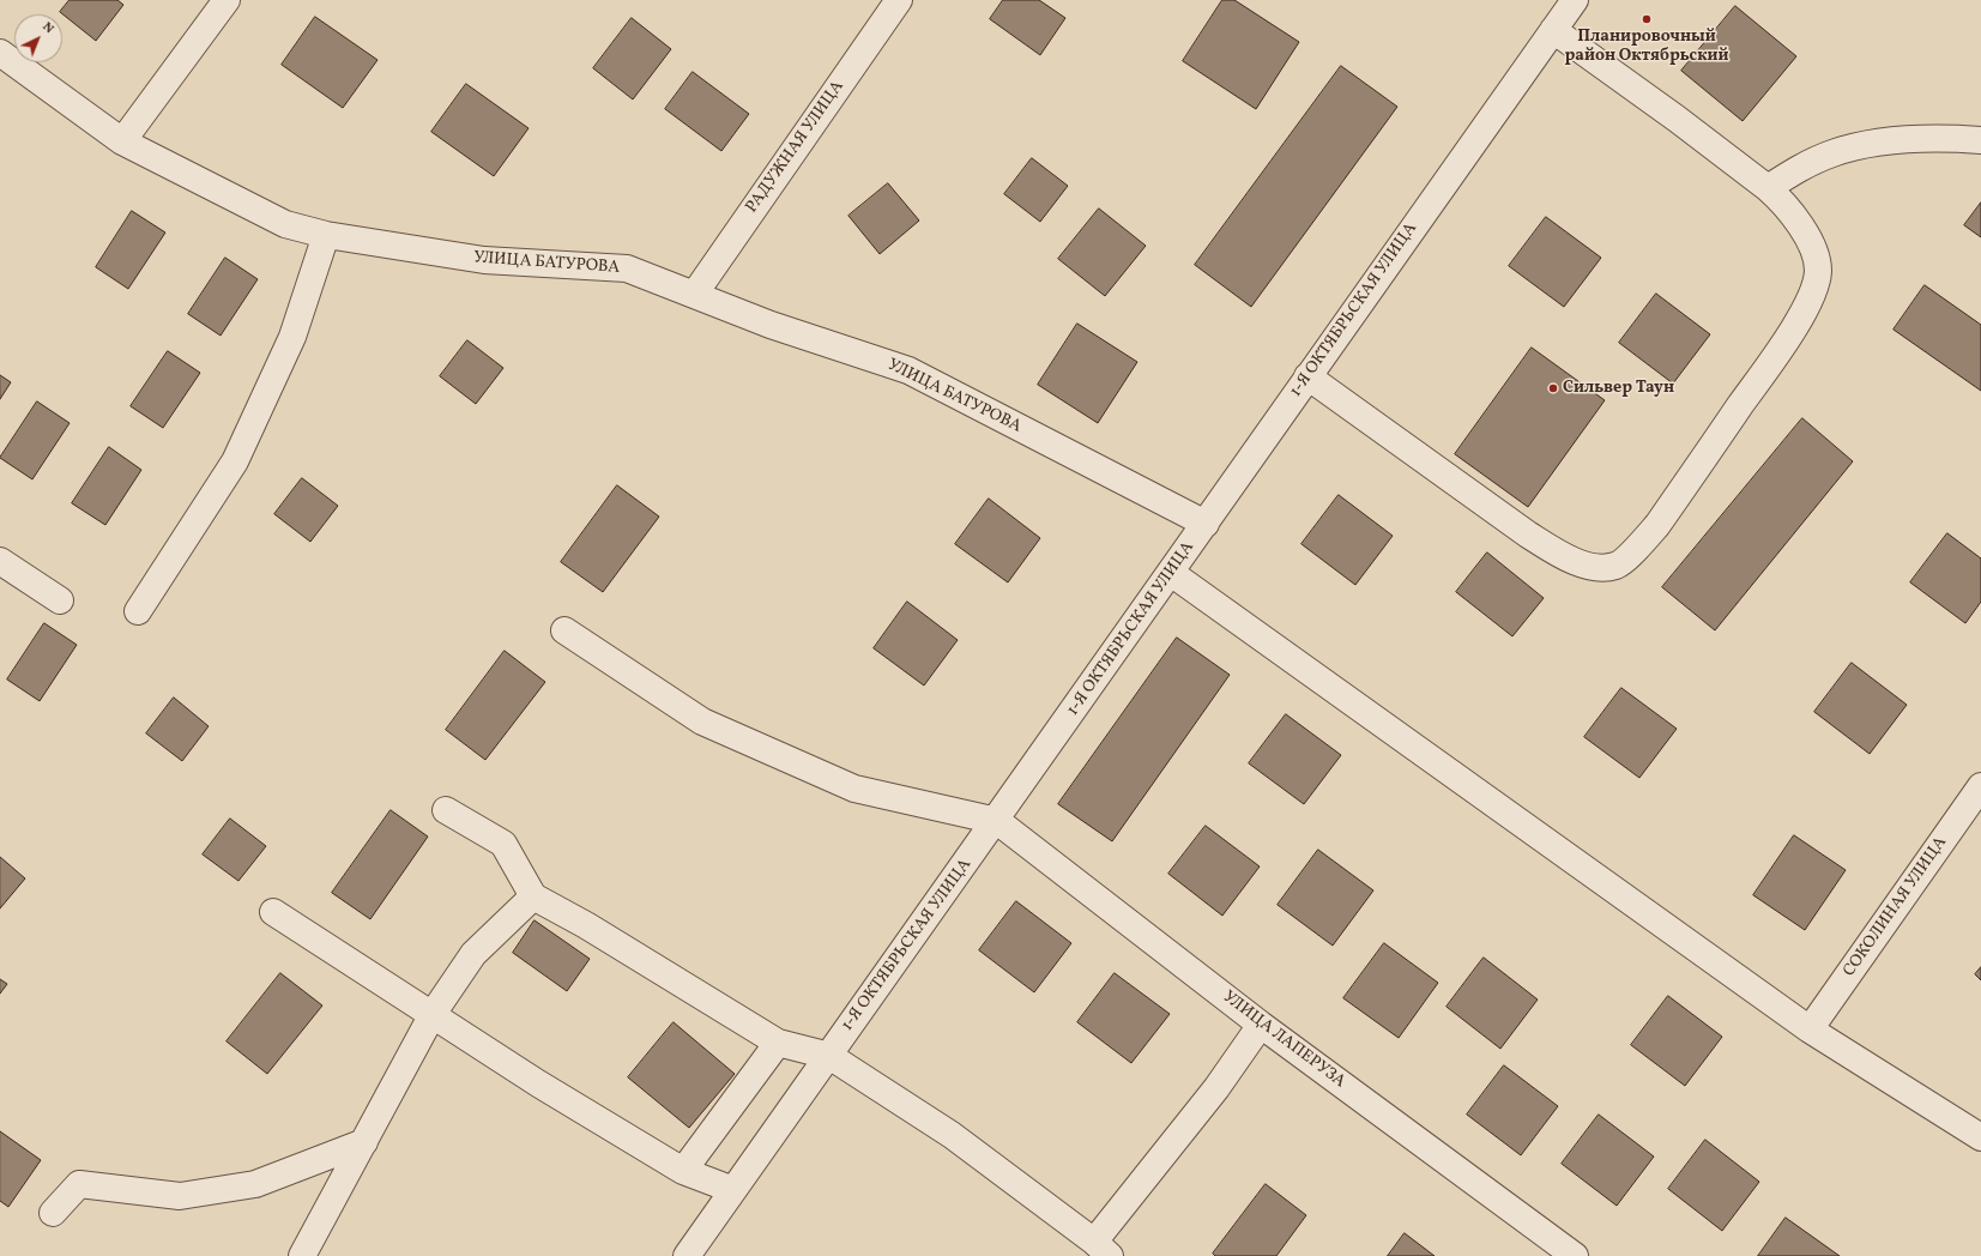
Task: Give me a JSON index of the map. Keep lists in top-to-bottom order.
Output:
{
  "streets": {
    "street": [
      "РАДУЖНАЯ УЛИЦА",
      "УЛИЦА БАТУРОВА",
      "1-Я ОКТЯБРЬСКАЯ УЛИЦА",
      "СОКОЛИНАЯ УЛИЦА",
      "УЛИЦА ЛАПЕРУЗА"
    ]
  },
  "crossings": [
    ["РАДУЖНАЯ УЛИЦА", "УЛИЦА БАТУРОВА"],
    ["УЛИЦА БАТУРОВА", "1-Я ОКТЯБРЬСКАЯ УЛИЦА"],
    ["1-Я ОКТЯБРЬСКАЯ УЛИЦА", "УЛИЦА ЛАПЕРУЗА"]
  ],
  "places": ["Планировочный район Октябрьский", "Сильвер Таун"],
  "north": "top right"
}
